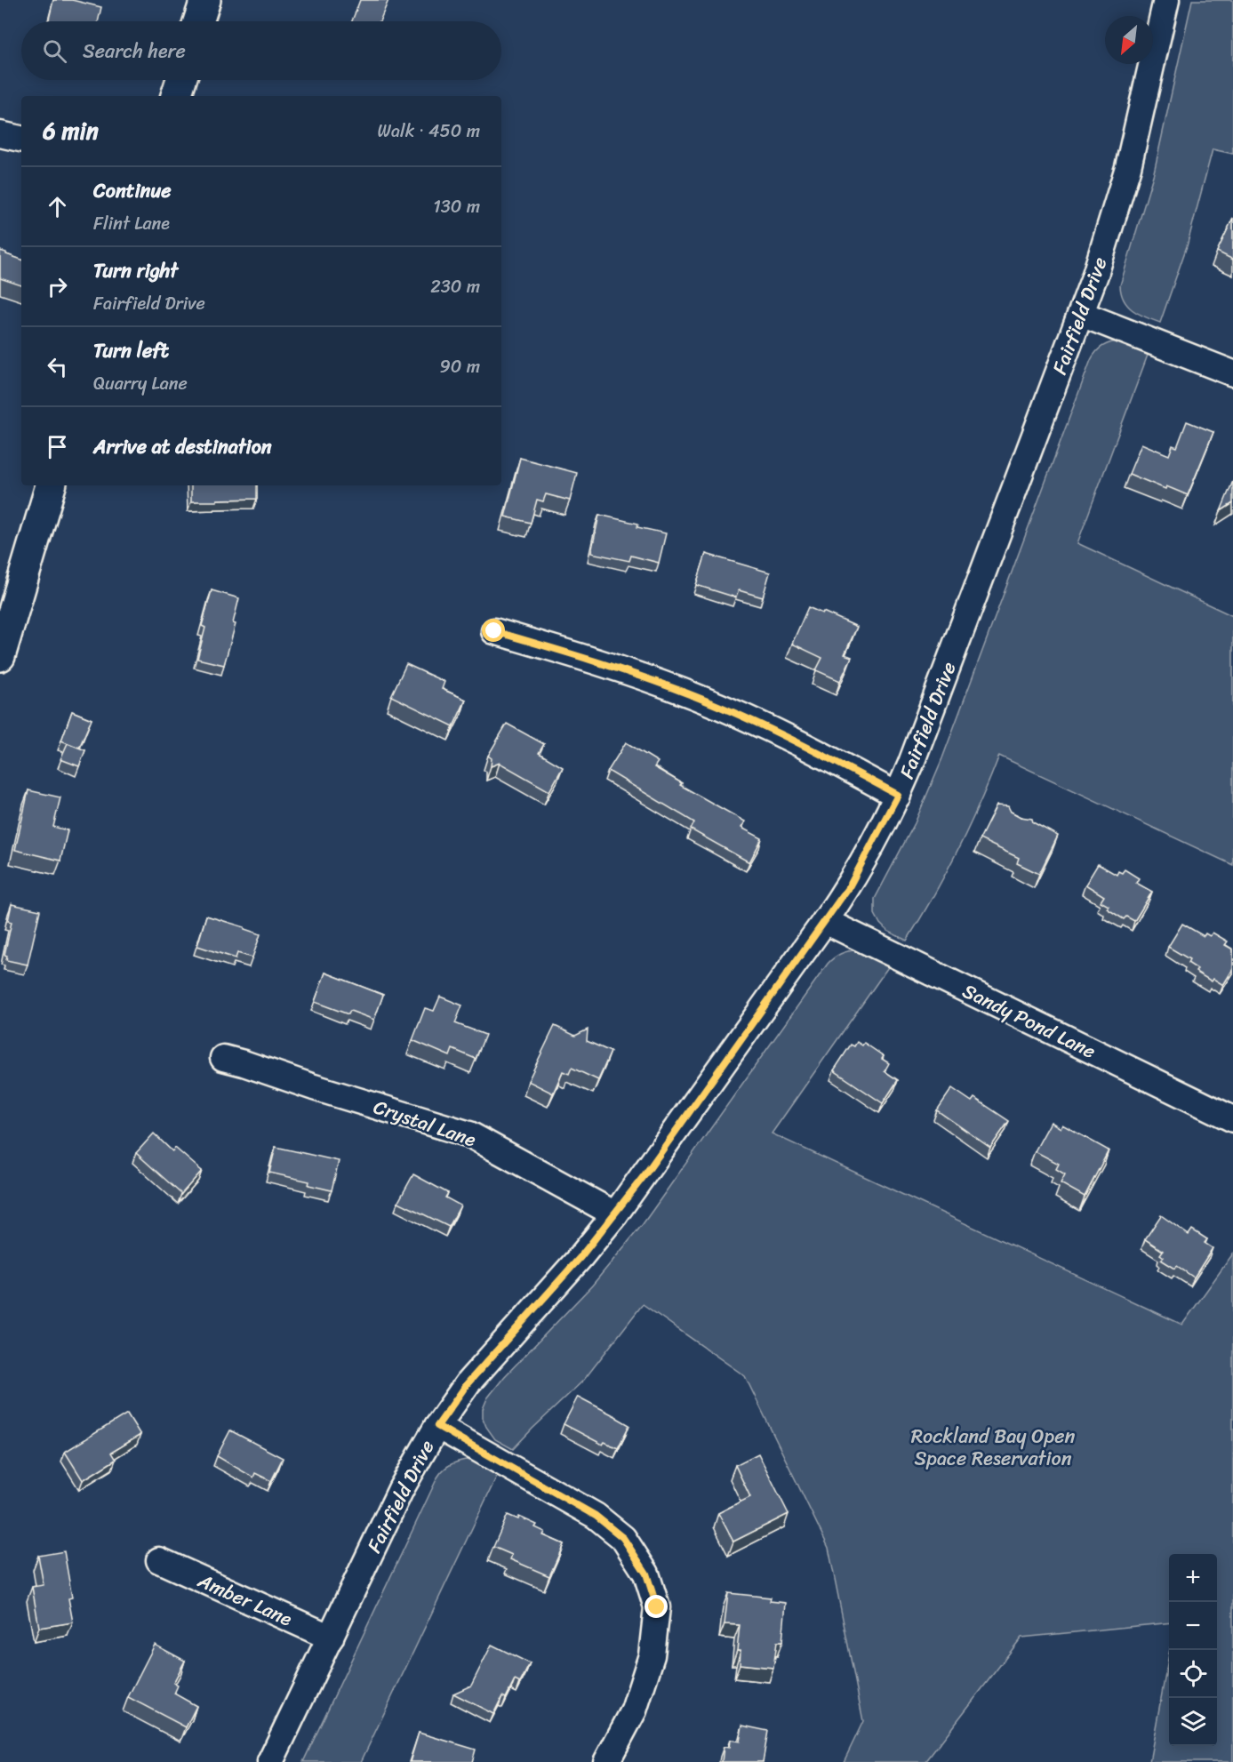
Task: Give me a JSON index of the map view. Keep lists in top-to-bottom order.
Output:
{
  "streets": {
    "street": [
      "Fairfield Drive",
      "Sandy Pond Lane",
      "Crystal Lane",
      "Amber Lane"
    ]
  },
  "crossings": [
    ["Fairfield Drive", "Sandy Pond Lane"],
    ["Fairfield Drive", "Crystal Lane"],
    ["Fairfield Drive", "Amber Lane"]
  ],
  "parks": ["Rockland Bay Open Space Reservation"],
  "north": "bottom left",
  "page": {
    "search": "Search here",
    "heading": ["6 min", "Walk · 450 m"],
    "list": [
      ["Continue", "Flint Lane", "130 m"],
      ["Turn right", "Fairfield Drive", "230 m"],
      ["Turn left", "Quarry Lane", "90 m"],
      "Arrive at destination"
    ],
    "map_buttons": ["+", "−"]
  }
}
